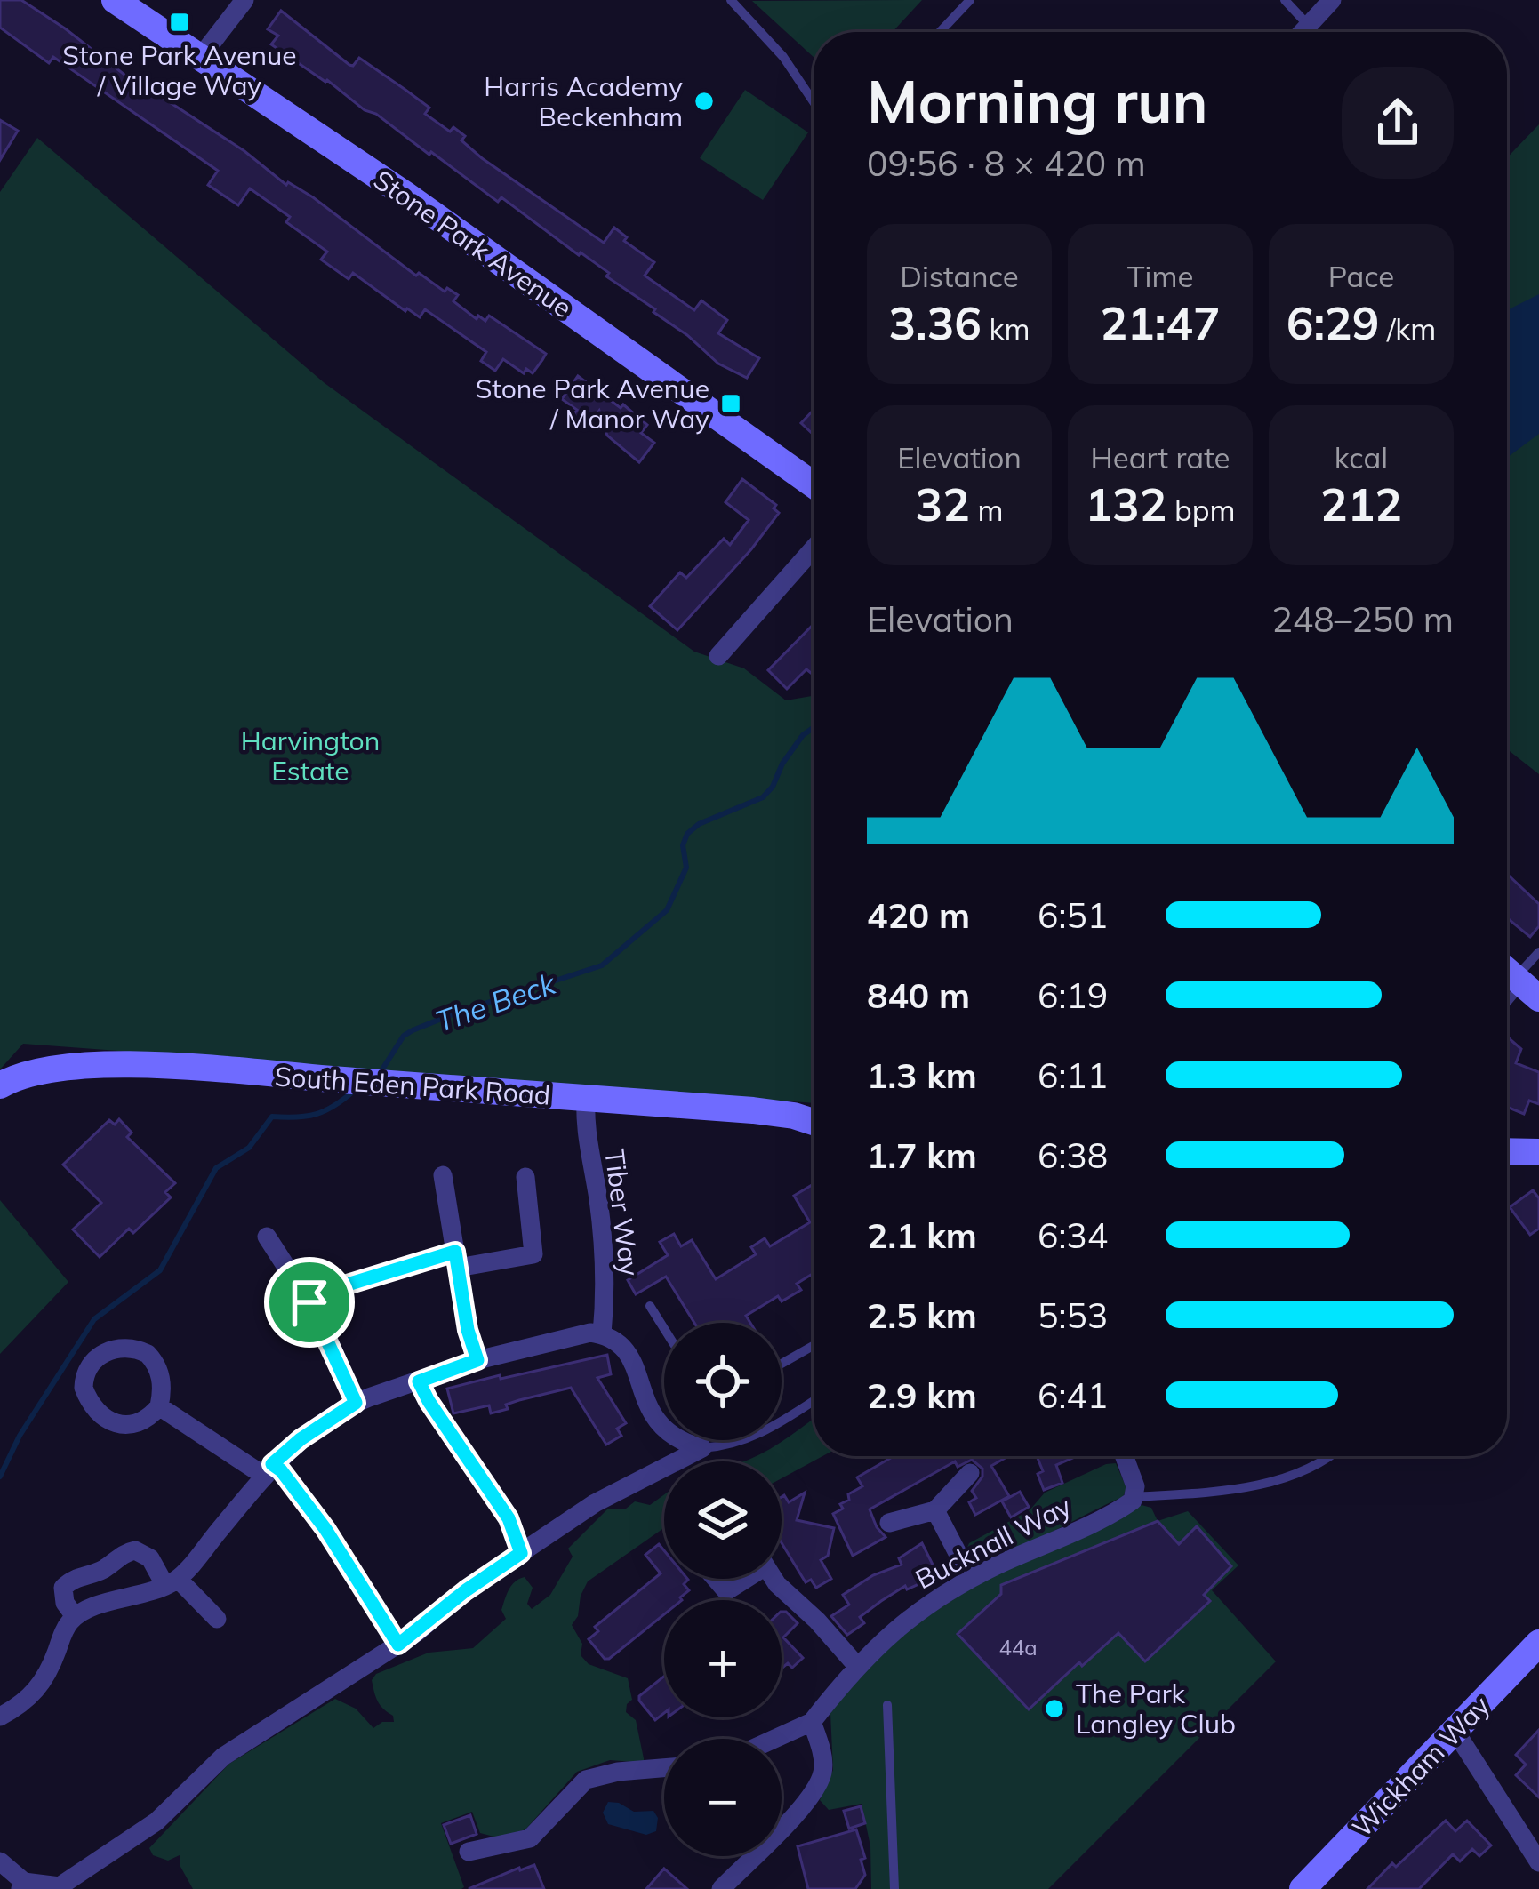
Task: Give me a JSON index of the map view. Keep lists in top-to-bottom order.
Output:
{
  "streets": {
    "street": [
      "Stone Park Avenue",
      "South Eden Park Road",
      "Tiber Way",
      "Bucknall Way",
      "Wickham Way"
    ]
  },
  "crossings": [
    ["South Eden Park Road", "Tiber Way"]
  ],
  "water": ["The Beck"],
  "parks": ["Harvington Estate"],
  "places": {
    "transit": ["Stone Park Avenue / Village Way", "Stone Park Avenue / Manor Way"],
    "other": ["Harris Academy Beckenham", "The Park Langley Club"]
  },
  "house_numbers": ["44a"],
  "page": {
    "heading": ["Morning run", "09:56 · 8 × 420 m"],
    "stats": [
      ["Distance", "3.36 km"],
      ["Time", "21:47"],
      ["Pace", "6:29 /km"],
      ["Elevation", "32 m"],
      ["Heart rate", "132 bpm"],
      ["kcal", "212"]
    ],
    "chart": ["Elevation", "248–250 m"],
    "list": [
      {
        "name": "420 m",
        "note": "6:51"
      },
      {
        "name": "840 m",
        "note": "6:19"
      },
      {
        "name": "1.3 km",
        "note": "6:11"
      },
      {
        "name": "1.7 km",
        "note": "6:38"
      },
      {
        "name": "2.1 km",
        "note": "6:34"
      },
      {
        "name": "2.5 km",
        "note": "5:53"
      },
      {
        "name": "2.9 km",
        "note": "6:41"
      }
    ],
    "map_buttons": ["+", "−"]
  }
}
